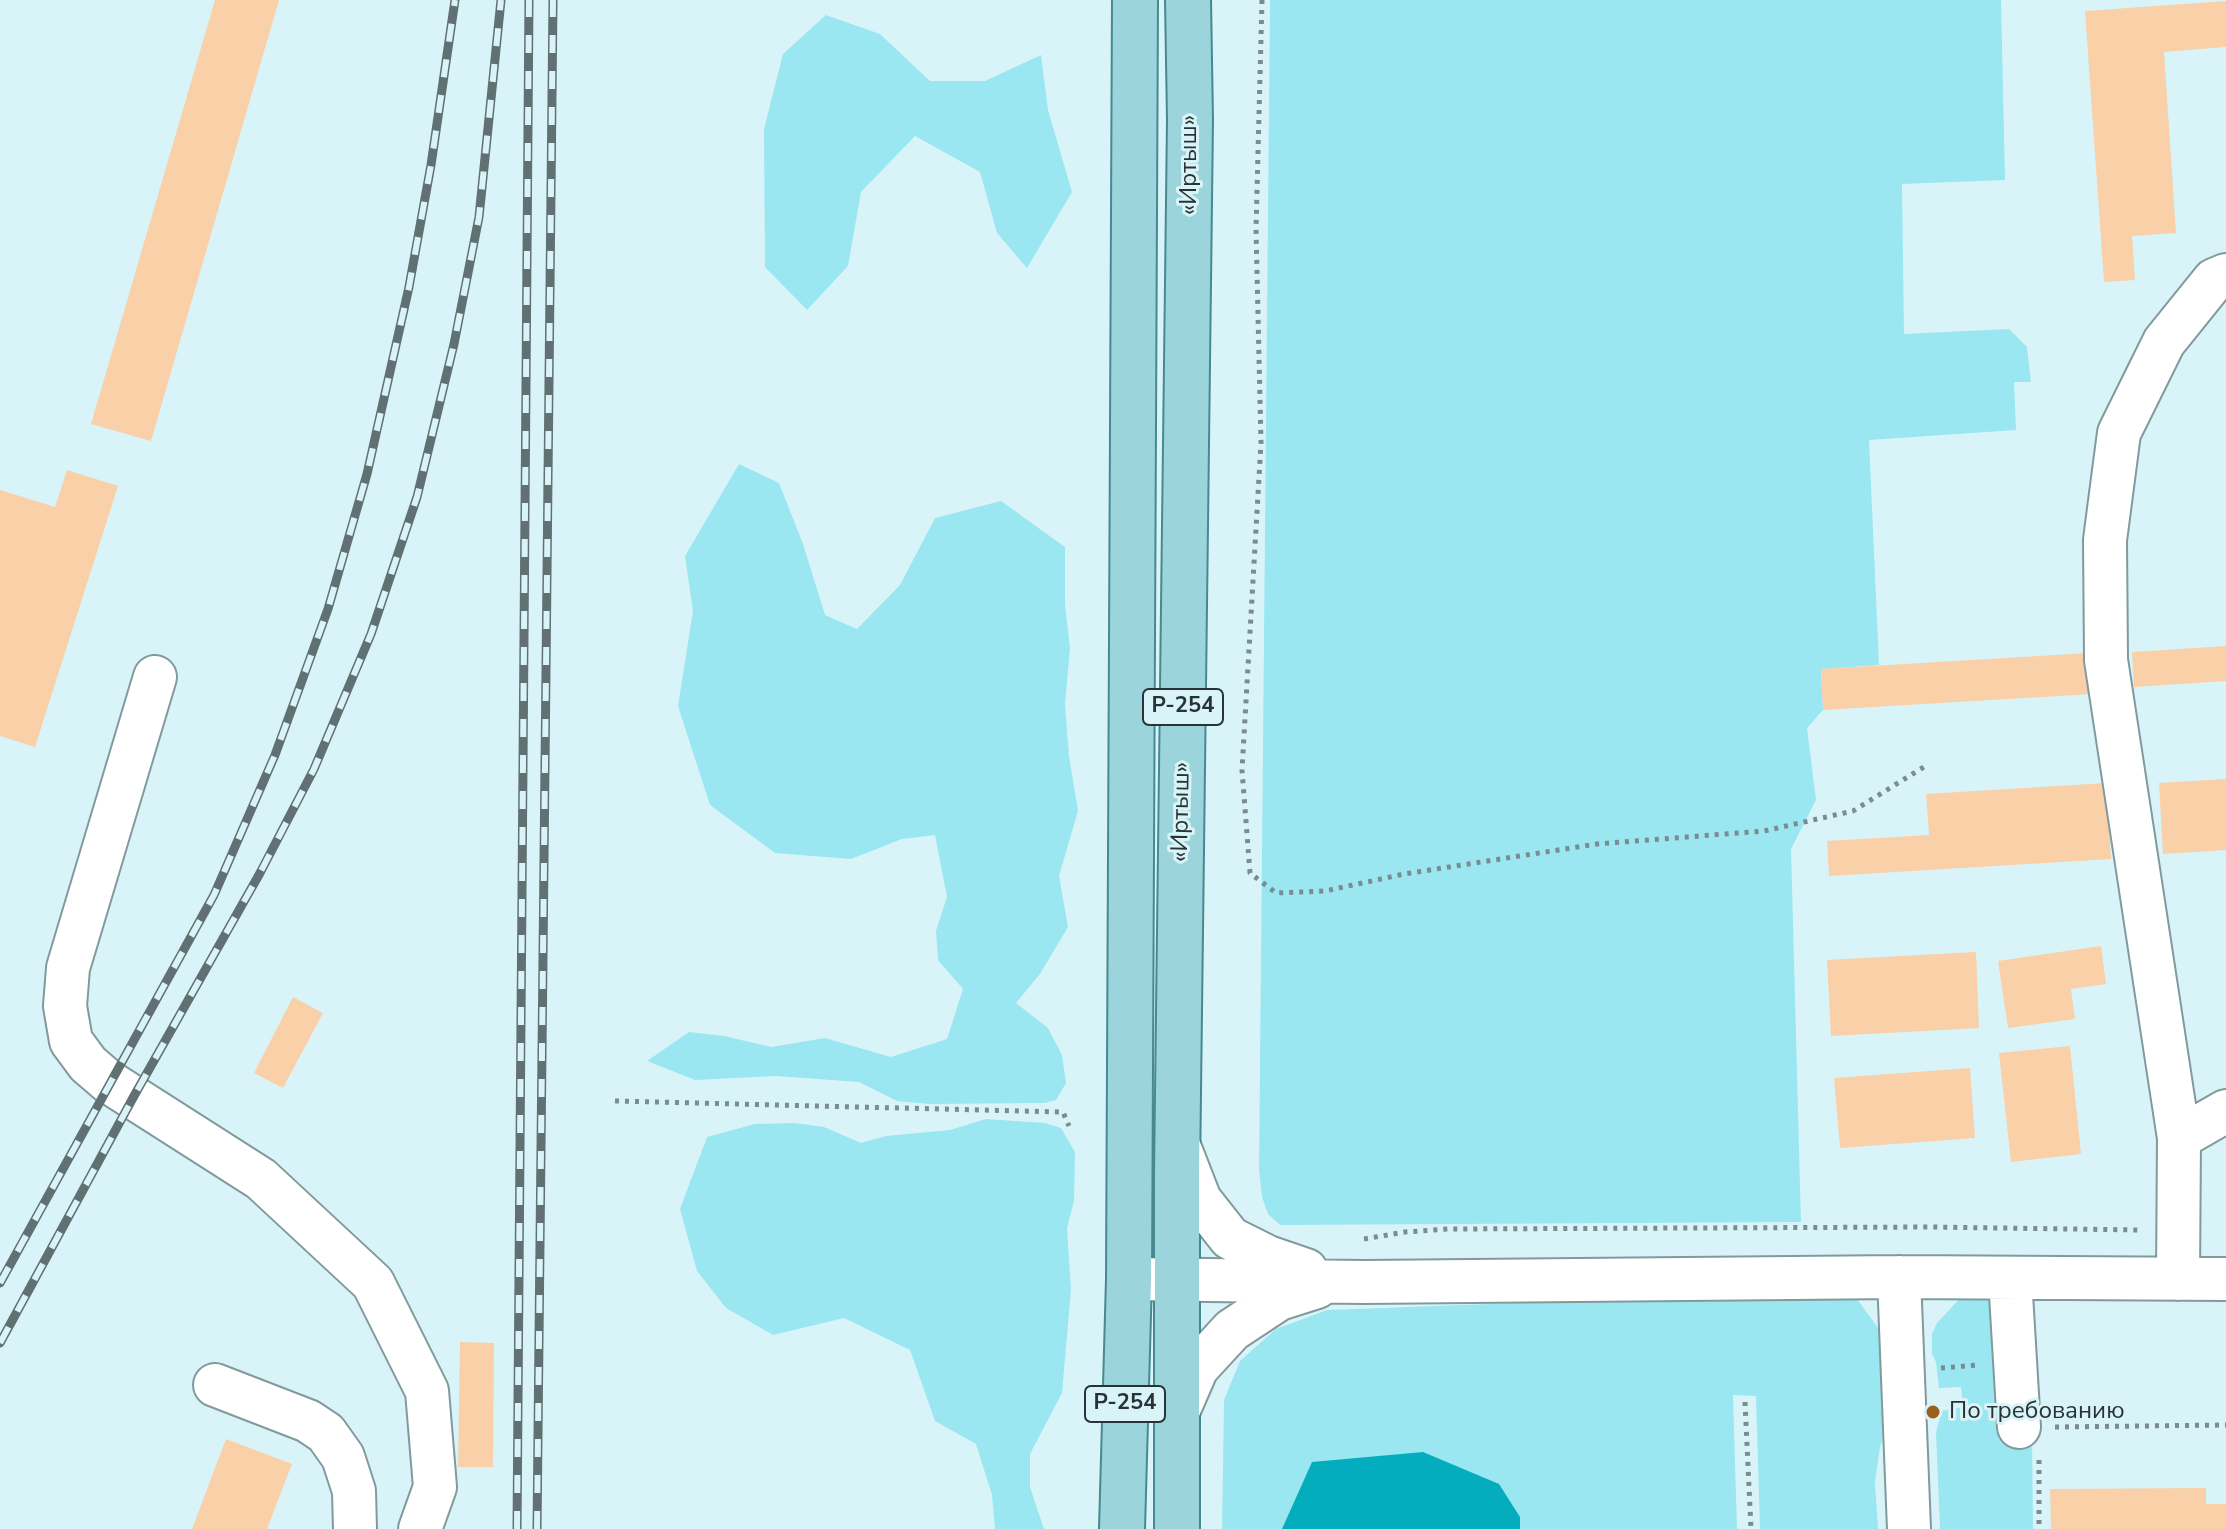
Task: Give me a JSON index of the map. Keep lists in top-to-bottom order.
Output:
{
  "streets": {
    "main road": ["«Иртыш»", "Р-254"]
  },
  "places": ["По требованию"]
}
